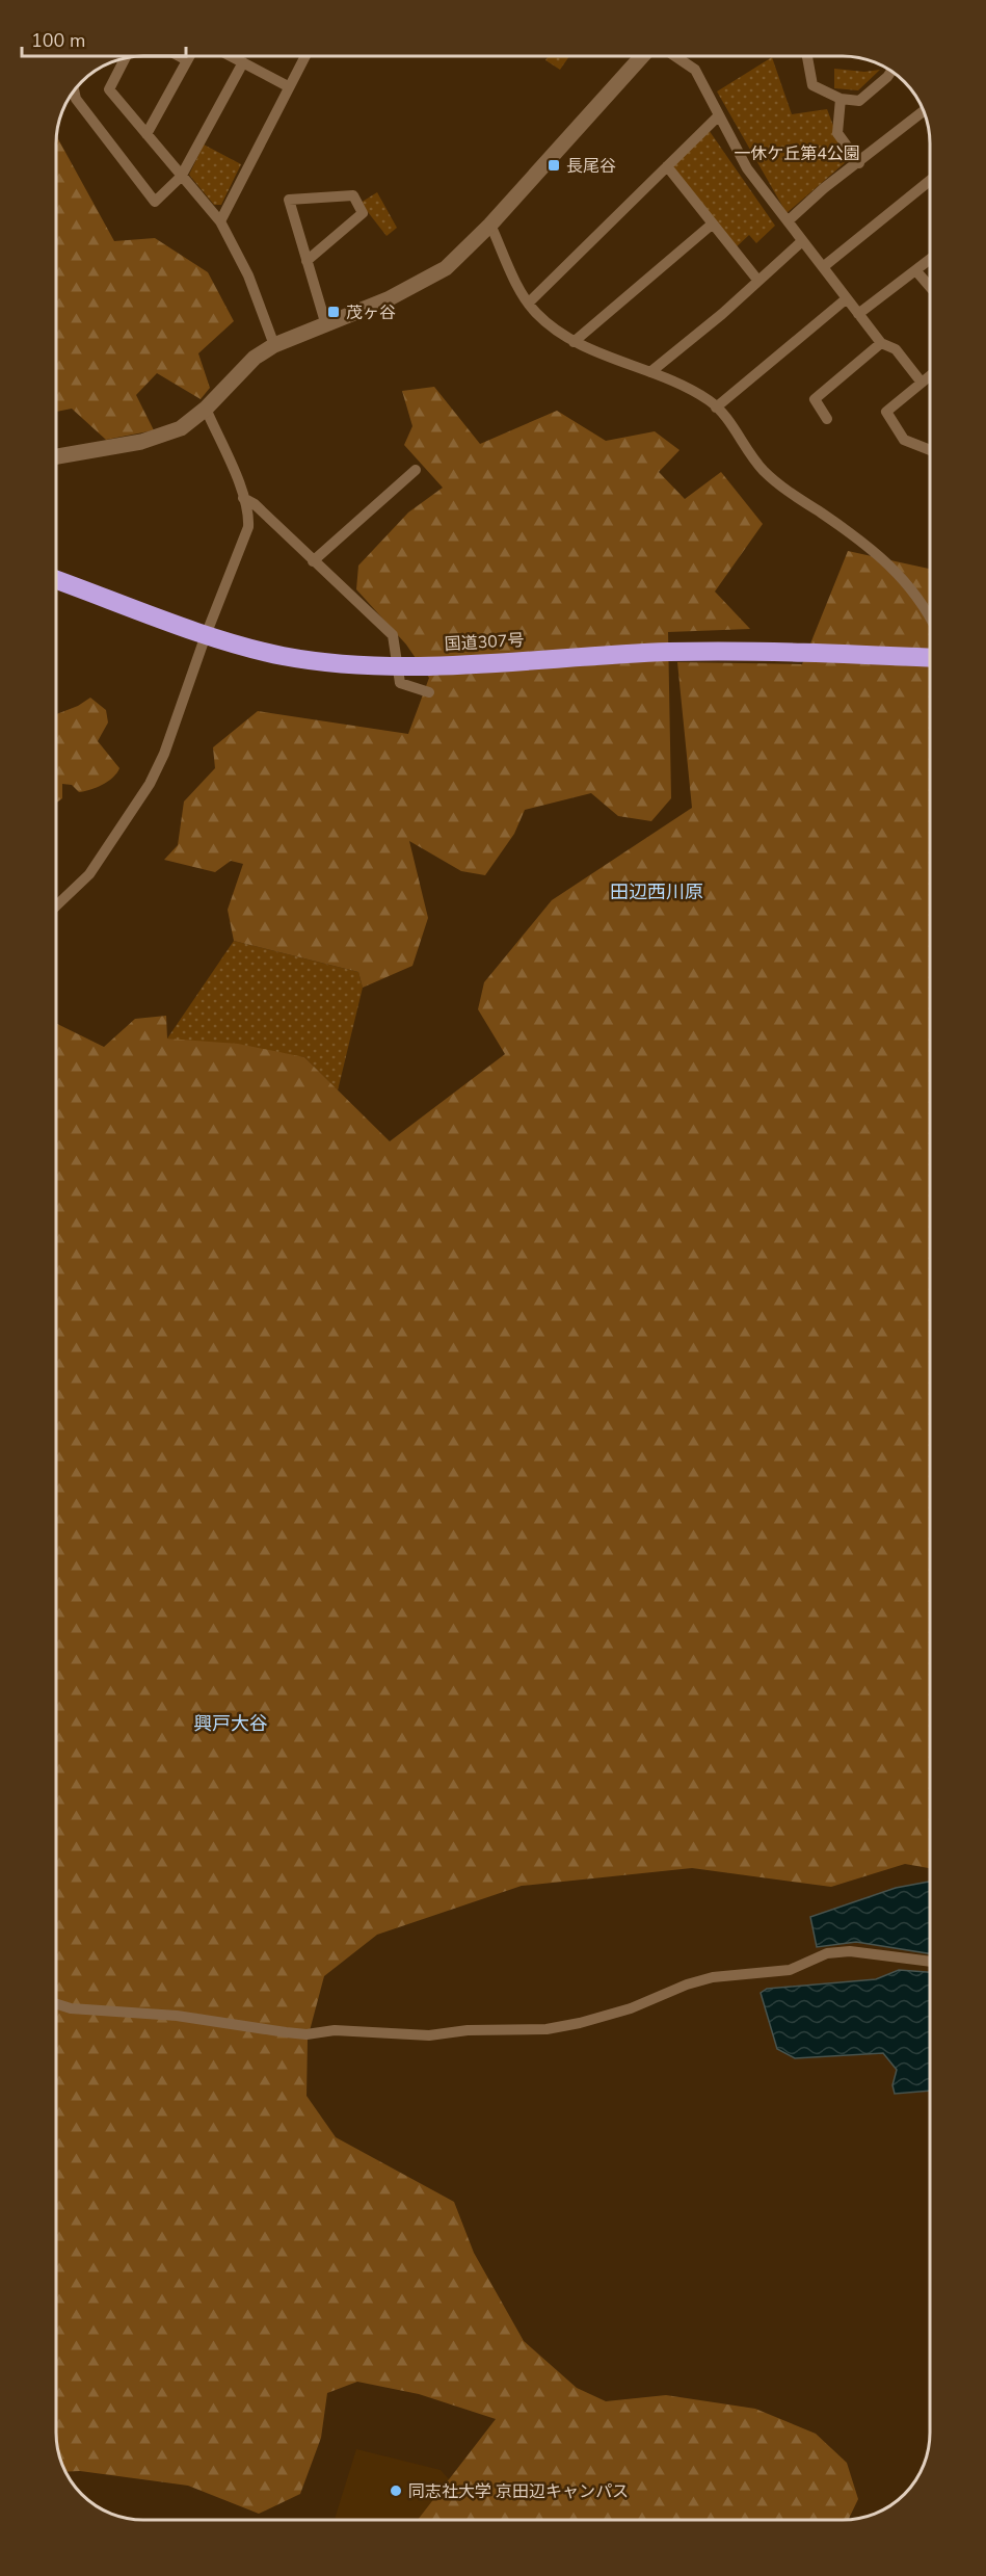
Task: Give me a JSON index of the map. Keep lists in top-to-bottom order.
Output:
{
  "streets": {
    "highway": ["国道307号"]
  },
  "districts": ["田辺西川原", "興戸大谷"],
  "parks": ["一休ケ丘第4公園"],
  "places": {
    "transit": ["長尾谷", "茂ヶ谷"],
    "other": ["同志社大学 京田辺キャンパス"]
  },
  "scale_bar": "100 m"
}
